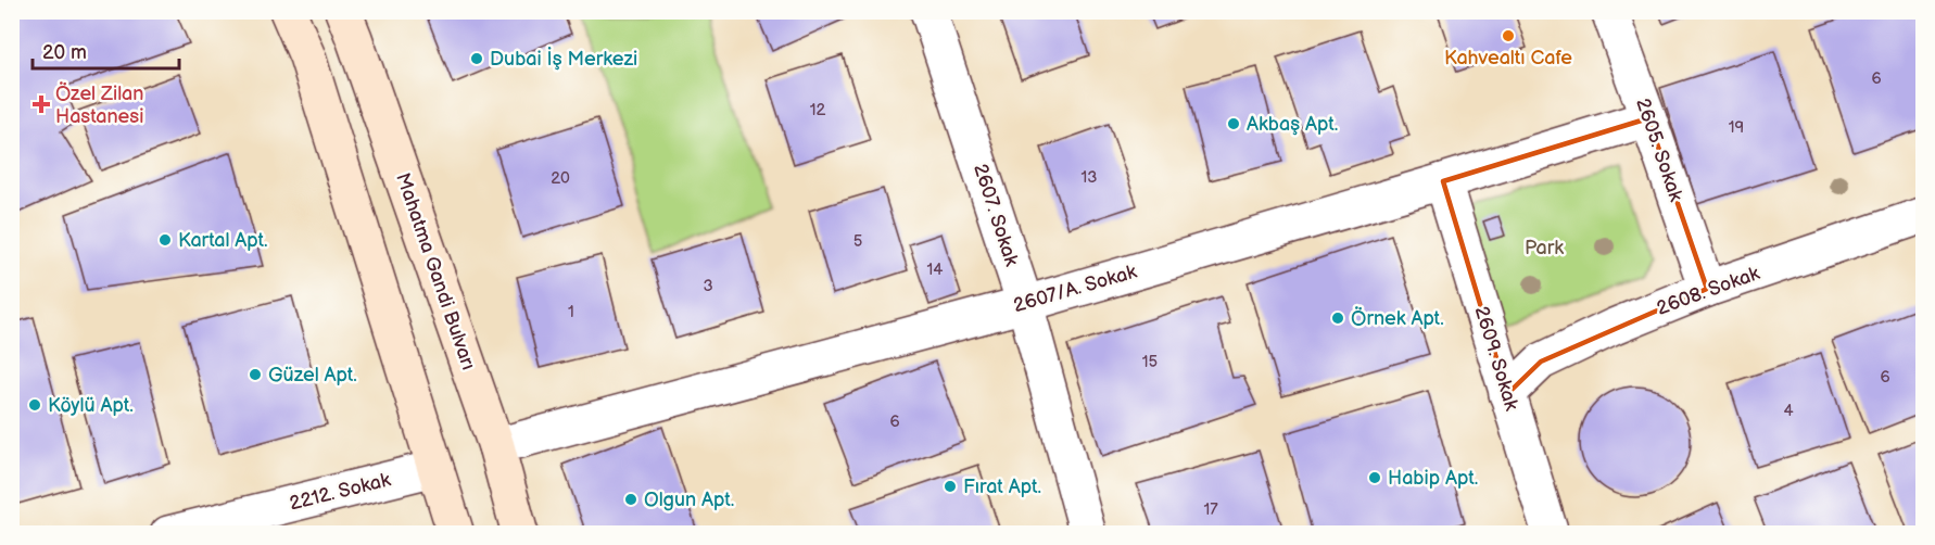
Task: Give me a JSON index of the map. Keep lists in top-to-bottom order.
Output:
{
  "streets": {
    "main road": ["Mahatma Gandi Bulvarı"],
    "street": [
      "2605. Sokak",
      "2607. Sokak",
      "2607/A. Sokak",
      "2608. Sokak",
      "2609. Sokak",
      "2212. Sokak"
    ]
  },
  "crossings": [
    ["2605. Sokak", "2607/A. Sokak"],
    ["2605. Sokak", "2608. Sokak"],
    ["2607. Sokak", "2607/A. Sokak"],
    ["Mahatma Gandi Bulvarı", "2607/A. Sokak"],
    ["2607/A. Sokak", "2609. Sokak"],
    ["2608. Sokak", "2609. Sokak"]
  ],
  "parks": ["Park"],
  "places": {
    "other": [
      "Kahvealtı Cafe",
      "Dubai İş Merkezi",
      "Akbaş Apt.",
      "Kartal Apt.",
      "Örnek Apt.",
      "Güzel Apt.",
      "Köylü Apt.",
      "Habip Apt.",
      "Fırat Apt.",
      "Olgun Apt."
    ],
    "health": ["Özel Zilan Hastanesi"]
  },
  "house_numbers": [
    "6",
    "12",
    "19",
    "13",
    "20",
    "5",
    "14",
    "3",
    "1",
    "15",
    "6",
    "4",
    "6",
    "17"
  ],
  "scale_bar": "20 m"
}
